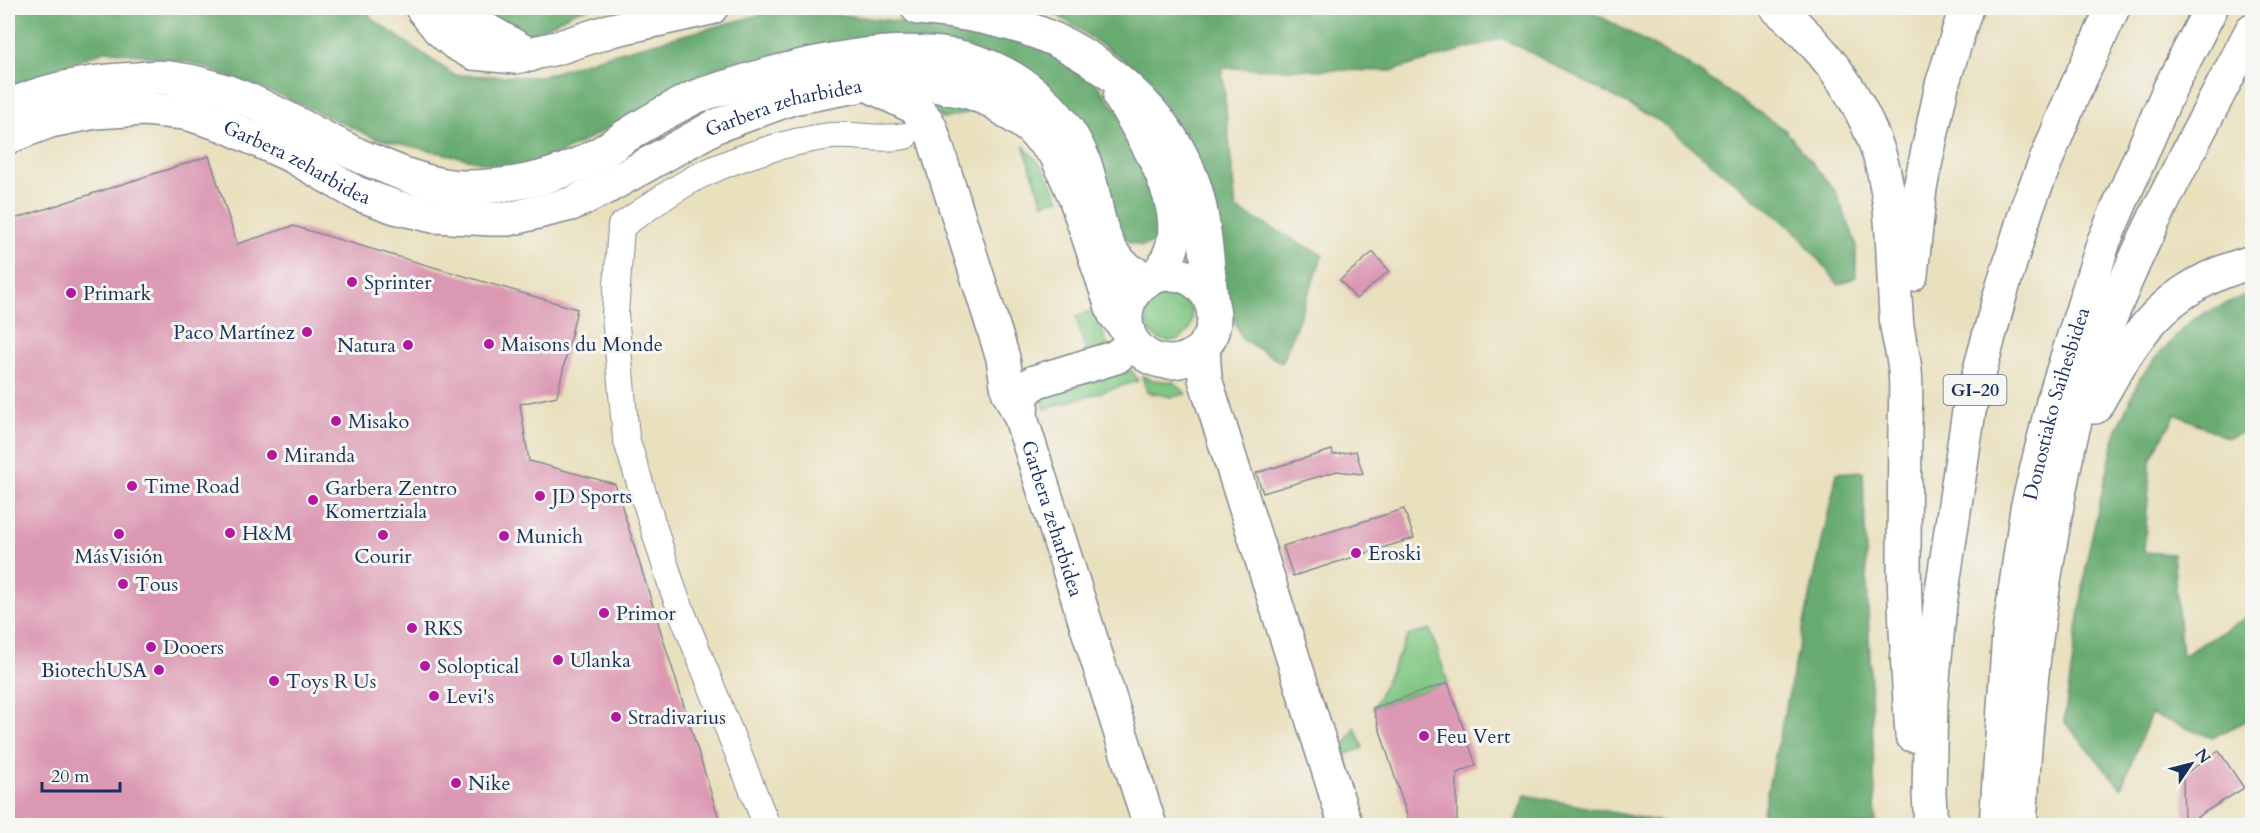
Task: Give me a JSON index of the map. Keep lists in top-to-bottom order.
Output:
{
  "streets": {
    "main road": ["Garbera zeharbidea", "GI-20", "Donostiako Saihesbidea"]
  },
  "places": [
    "Sprinter",
    "Primark",
    "Paco Martínez",
    "Maisons du Monde",
    "Natura",
    "Misako",
    "Miranda",
    "Time Road",
    "JD Sports",
    "Garbera Zentro Komertziala",
    "H&M",
    "MásVisión",
    "Courir",
    "Munich",
    "Eroski",
    "Tous",
    "Primor",
    "RKS",
    "Dooers",
    "Ulanka",
    "Soloptical",
    "BiotechUSA",
    "Toys R Us",
    "Levi's",
    "Stradivarius",
    "Feu Vert",
    "Nike"
  ],
  "scale_bar": "20 m",
  "north": "top right"
}
